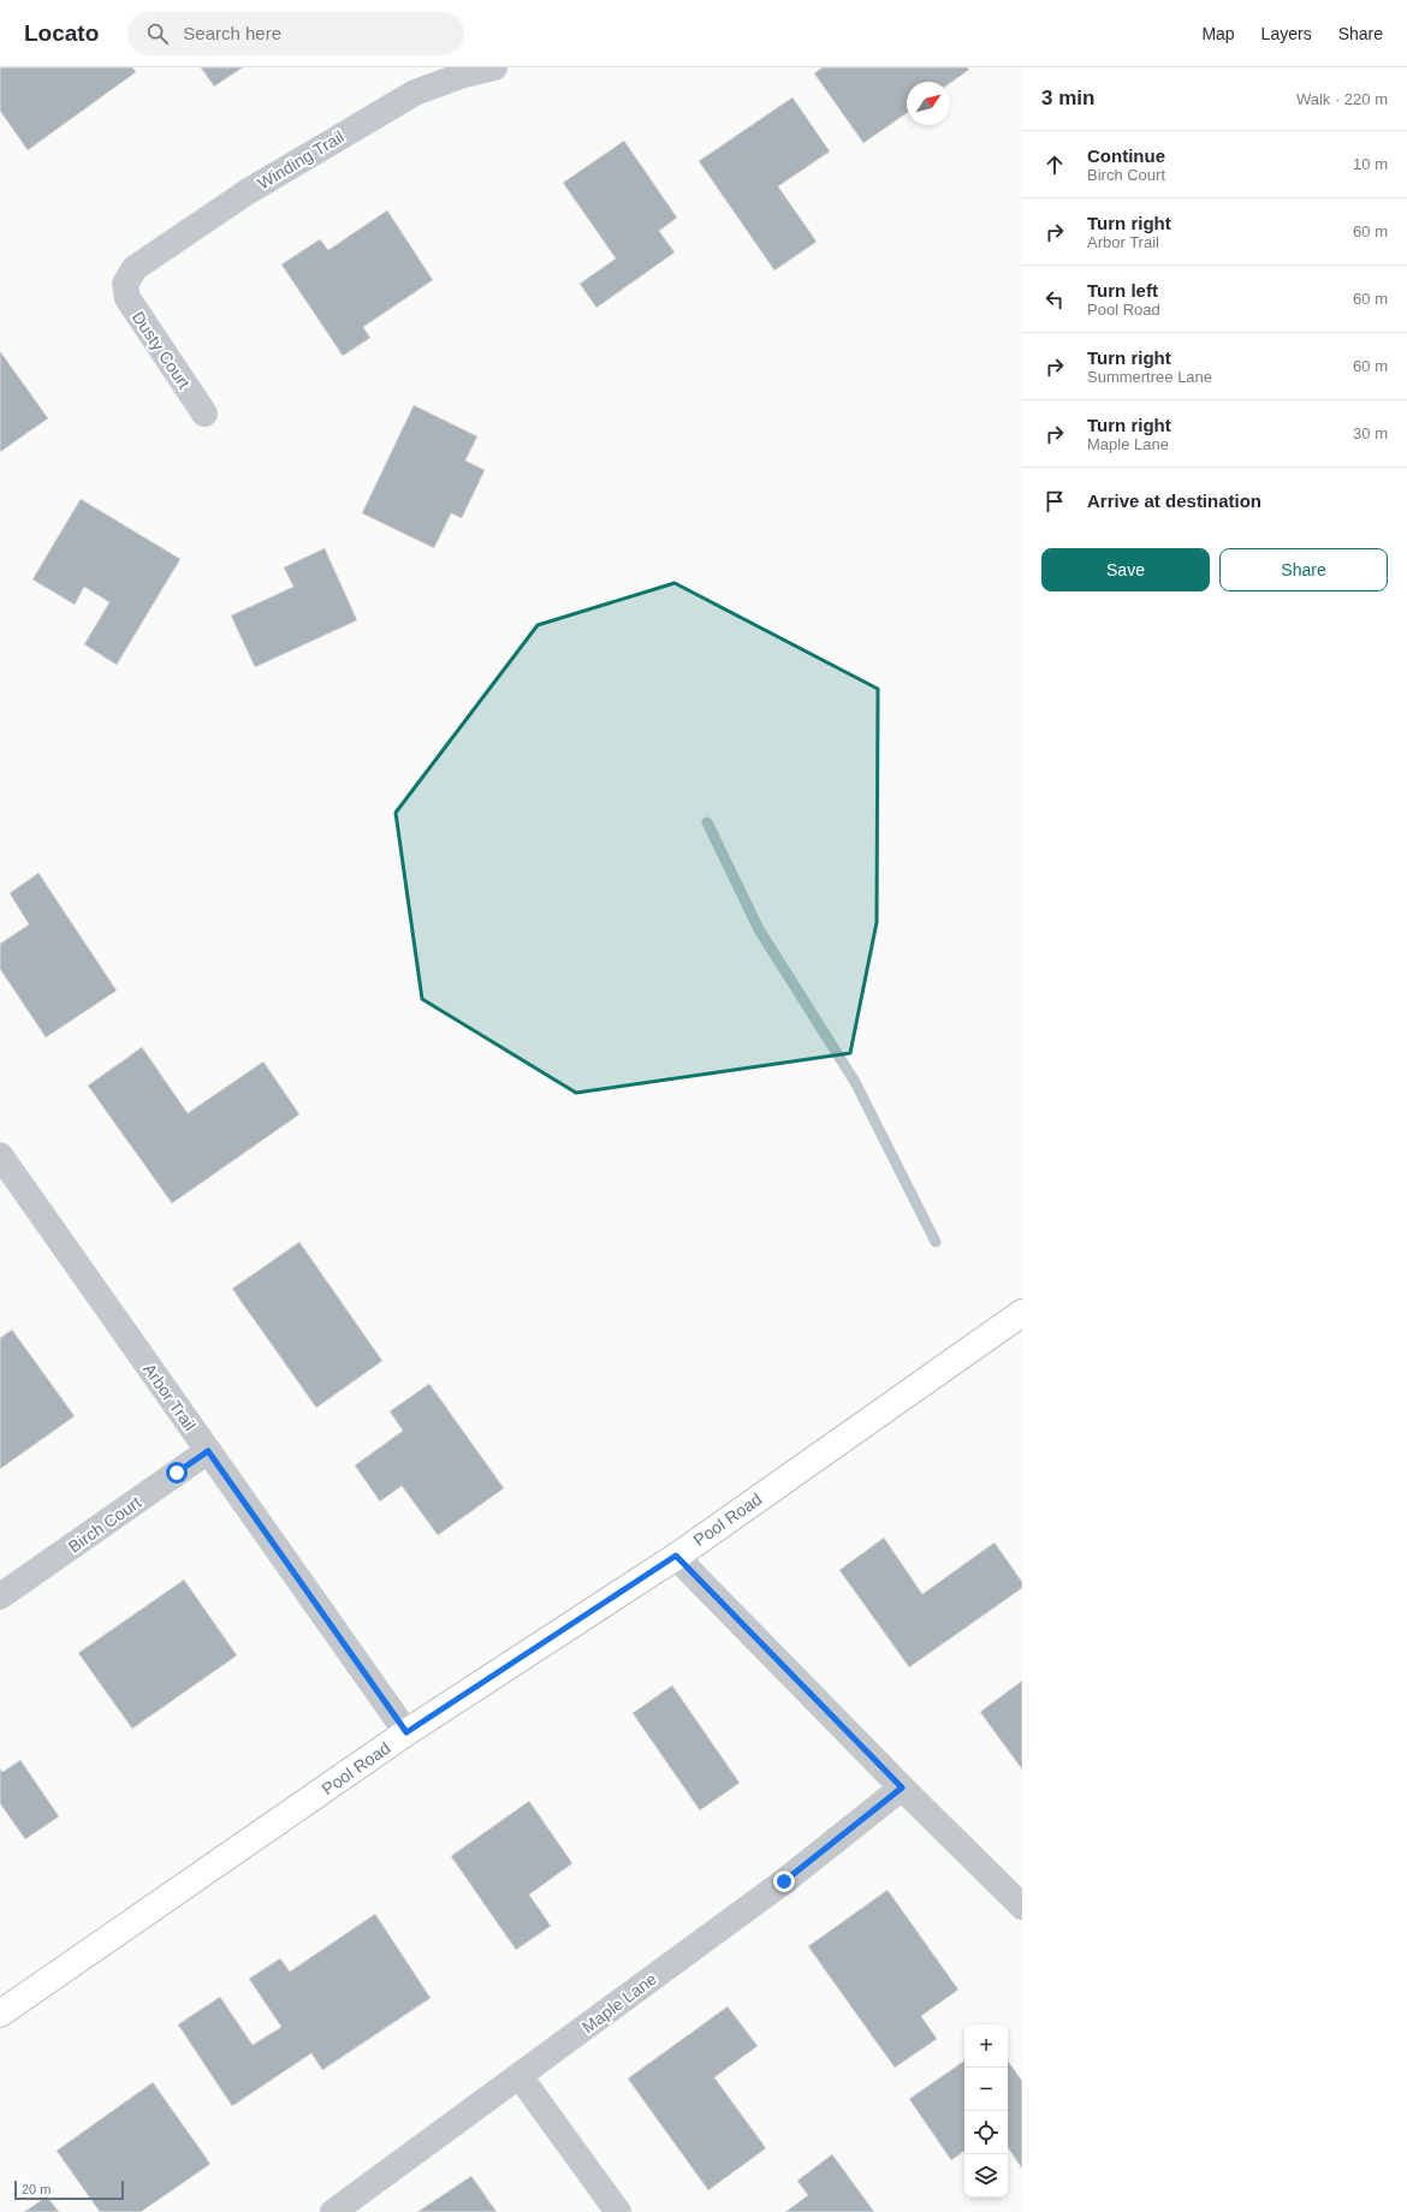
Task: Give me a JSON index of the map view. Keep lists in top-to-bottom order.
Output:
{
  "streets": {
    "main road": ["Pool Road"],
    "street": [
      "Winding Trail",
      "Dusty Court",
      "Arbor Trail",
      "Birch Court",
      "Maple Lane"
    ]
  },
  "crossings": [
    ["Winding Trail", "Dusty Court"],
    ["Arbor Trail", "Pool Road"],
    ["Arbor Trail", "Birch Court"]
  ],
  "scale_bar": "20 m",
  "north": "top right",
  "page": {
    "header": "Locato",
    "search": "Search here",
    "nav": ["Map", "Layers", "Share"],
    "heading": ["3 min", "Walk · 220 m"],
    "list": [
      ["Continue", "Birch Court", "10 m"],
      ["Turn right", "Arbor Trail", "60 m"],
      ["Turn left", "Pool Road", "60 m"],
      ["Turn right", "Summertree Lane", "60 m"],
      ["Turn right", "Maple Lane", "30 m"],
      "Arrive at destination"
    ],
    "buttons": ["Save", "Share"],
    "map_buttons": ["+", "−"],
    "scale": "20 m"
  }
}
